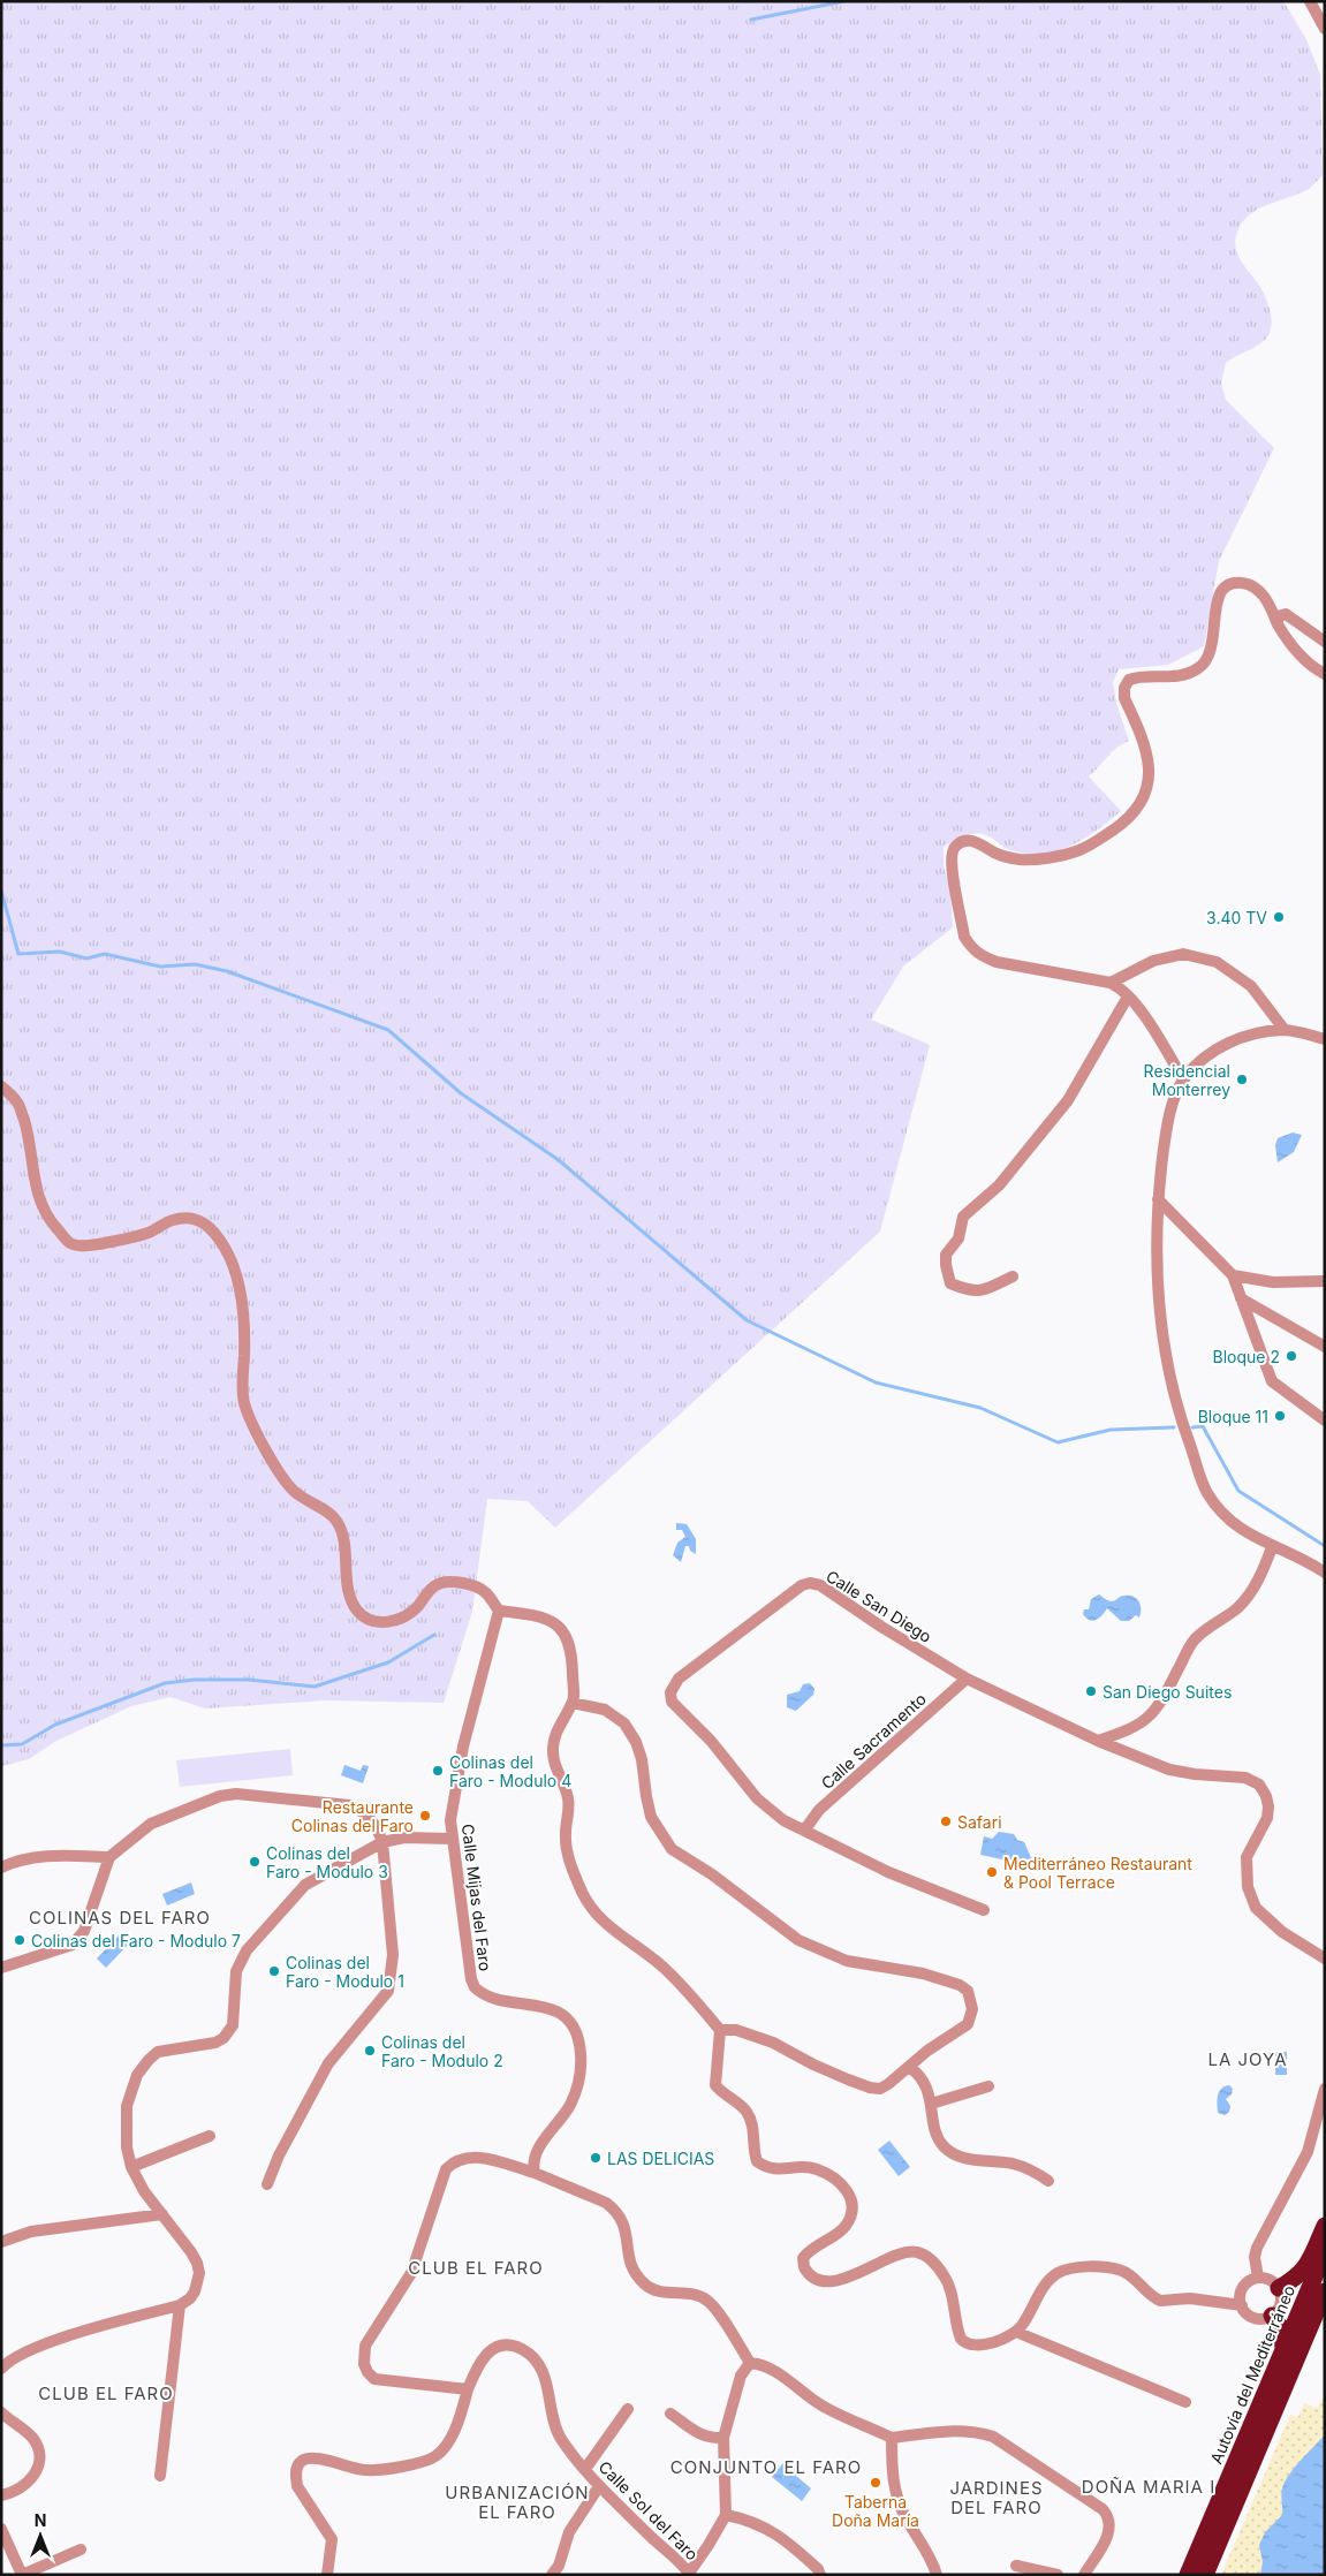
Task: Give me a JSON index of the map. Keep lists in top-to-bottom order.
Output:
{
  "streets": {
    "highway": ["Autovía del Mediterráneo"],
    "street": [
      "Calle San Diego",
      "Calle Sacramento",
      "Calle Mijas del Faro",
      "Calle Sol del Faro"
    ]
  },
  "crossings": [
    ["Calle San Diego", "Calle Sacramento"]
  ],
  "districts": [
    "COLINAS DEL FARO",
    "LA JOYA",
    "CLUB EL FARO",
    "CLUB EL FARO",
    "CONJUNTO EL FARO",
    "DOÑA MARIA I",
    "JARDINES DEL FARO",
    "URBANIZACIÓN EL FARO"
  ],
  "places": [
    "3.40 TV",
    "Residencial Monterrey",
    "Bloque 2",
    "Bloque 11",
    "San Diego Suites",
    "Colinas del Faro - Modulo 4",
    "Restaurante Colinas del Faro",
    "Safari",
    "Colinas del Faro - Modulo 3",
    "Mediterráneo Restaurant & Pool Terrace",
    "Colinas del Faro - Modulo 7",
    "Colinas del Faro - Modulo 1",
    "Colinas del Faro - Modulo 2",
    "LAS DELICIAS",
    "Taberna Doña María"
  ],
  "north": "top"
}
